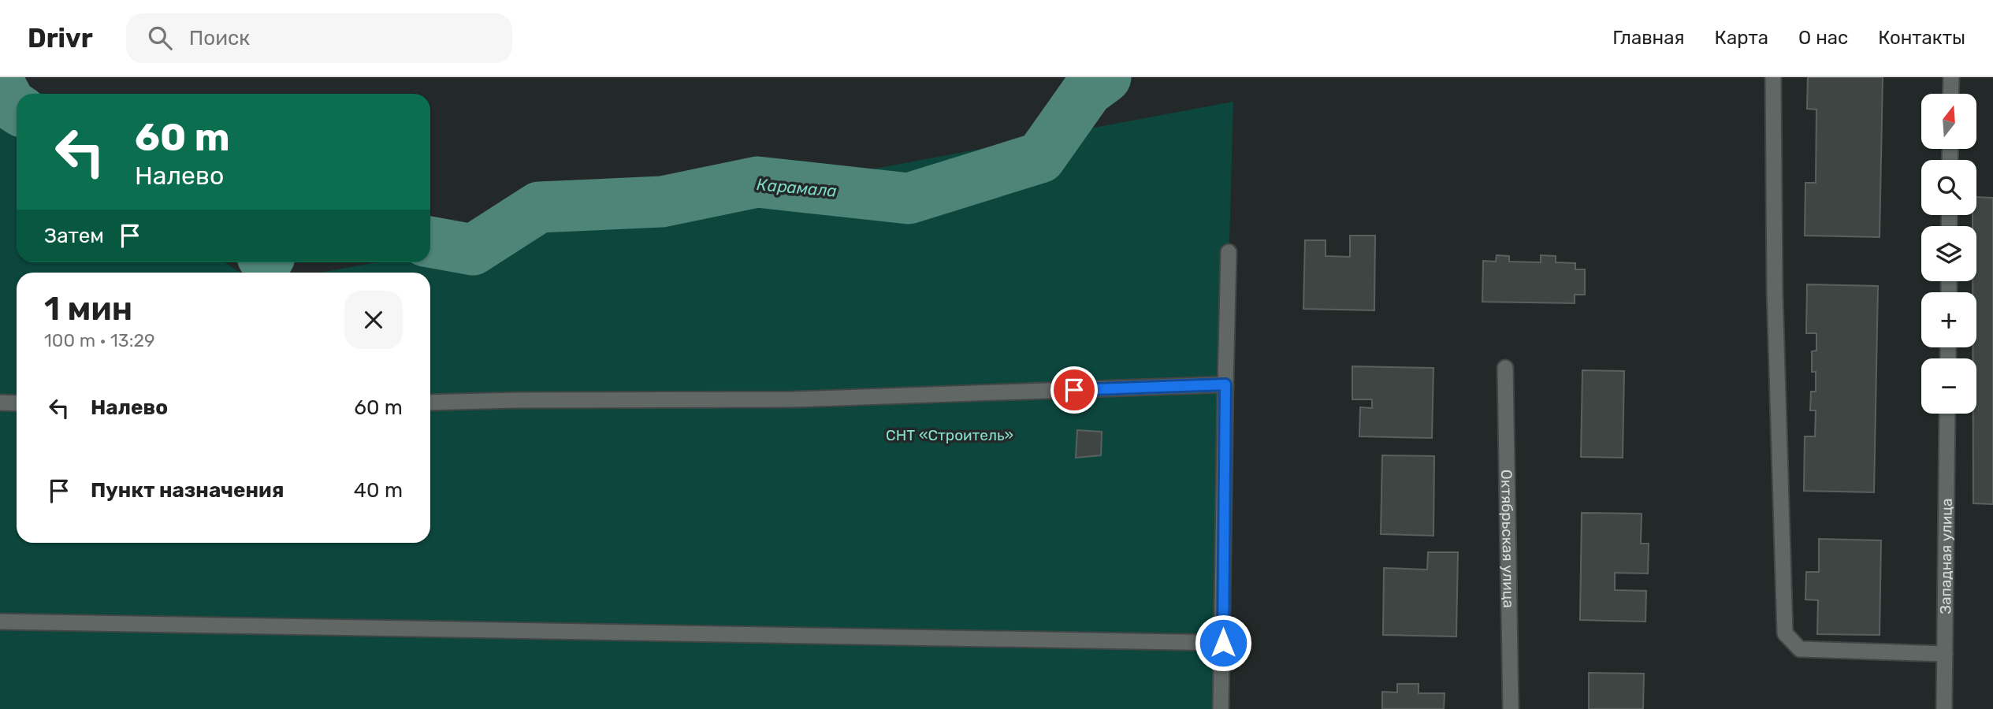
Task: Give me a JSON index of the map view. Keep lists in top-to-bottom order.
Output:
{
  "streets": {
    "street": ["Октябрьская улица", "Западная улица"]
  },
  "water": ["Карамала"],
  "parks": ["СНТ «Строитель»"],
  "north": "top",
  "page": {
    "header": "Drivr",
    "search": "Поиск",
    "nav": [
      "Главная",
      "Карта",
      "О нас",
      "Контакты"
    ],
    "map_buttons": ["+", "−"],
    "turn": ["60 m", "Налево"],
    "then": "Затем",
    "heading": ["1 мин", "100 m · 13:29"],
    "list": [
      {
        "name": "Налево",
        "value": "60 m"
      },
      {
        "name": "Пункт назначения",
        "value": "40 m"
      }
    ]
  }
}
